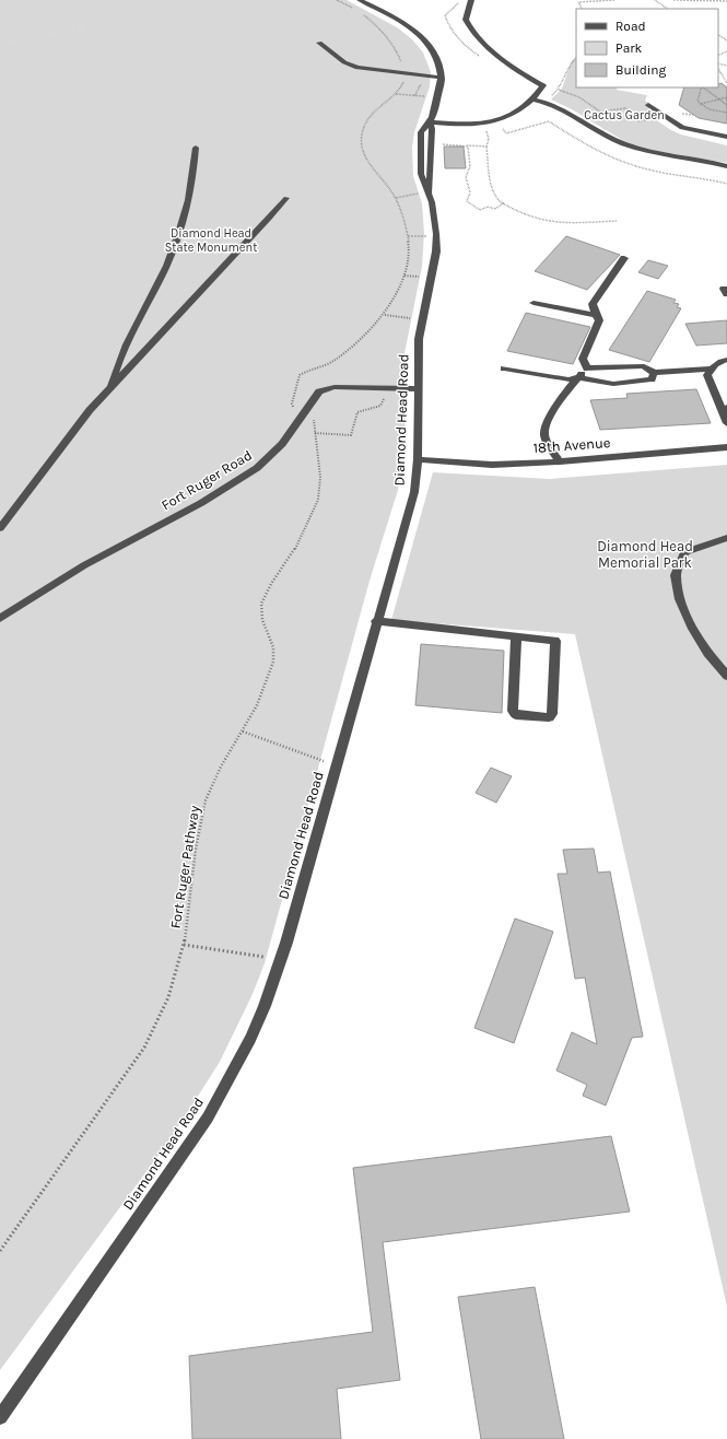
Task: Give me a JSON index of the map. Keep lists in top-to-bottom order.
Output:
{
  "streets": {
    "street": ["Diamond Head Road", "18th Avenue", "Fort Ruger Road"],
    "path": ["Fort Ruger Pathway"]
  },
  "crossings": [
    ["Diamond Head Road", "18th Avenue"],
    ["Diamond Head Road", "Fort Ruger Road"]
  ],
  "parks": ["Cactus Garden", "Diamond Head State Monument", "Diamond Head Memorial Park"],
  "legend": ["Road", "Park", "Building"]
}
